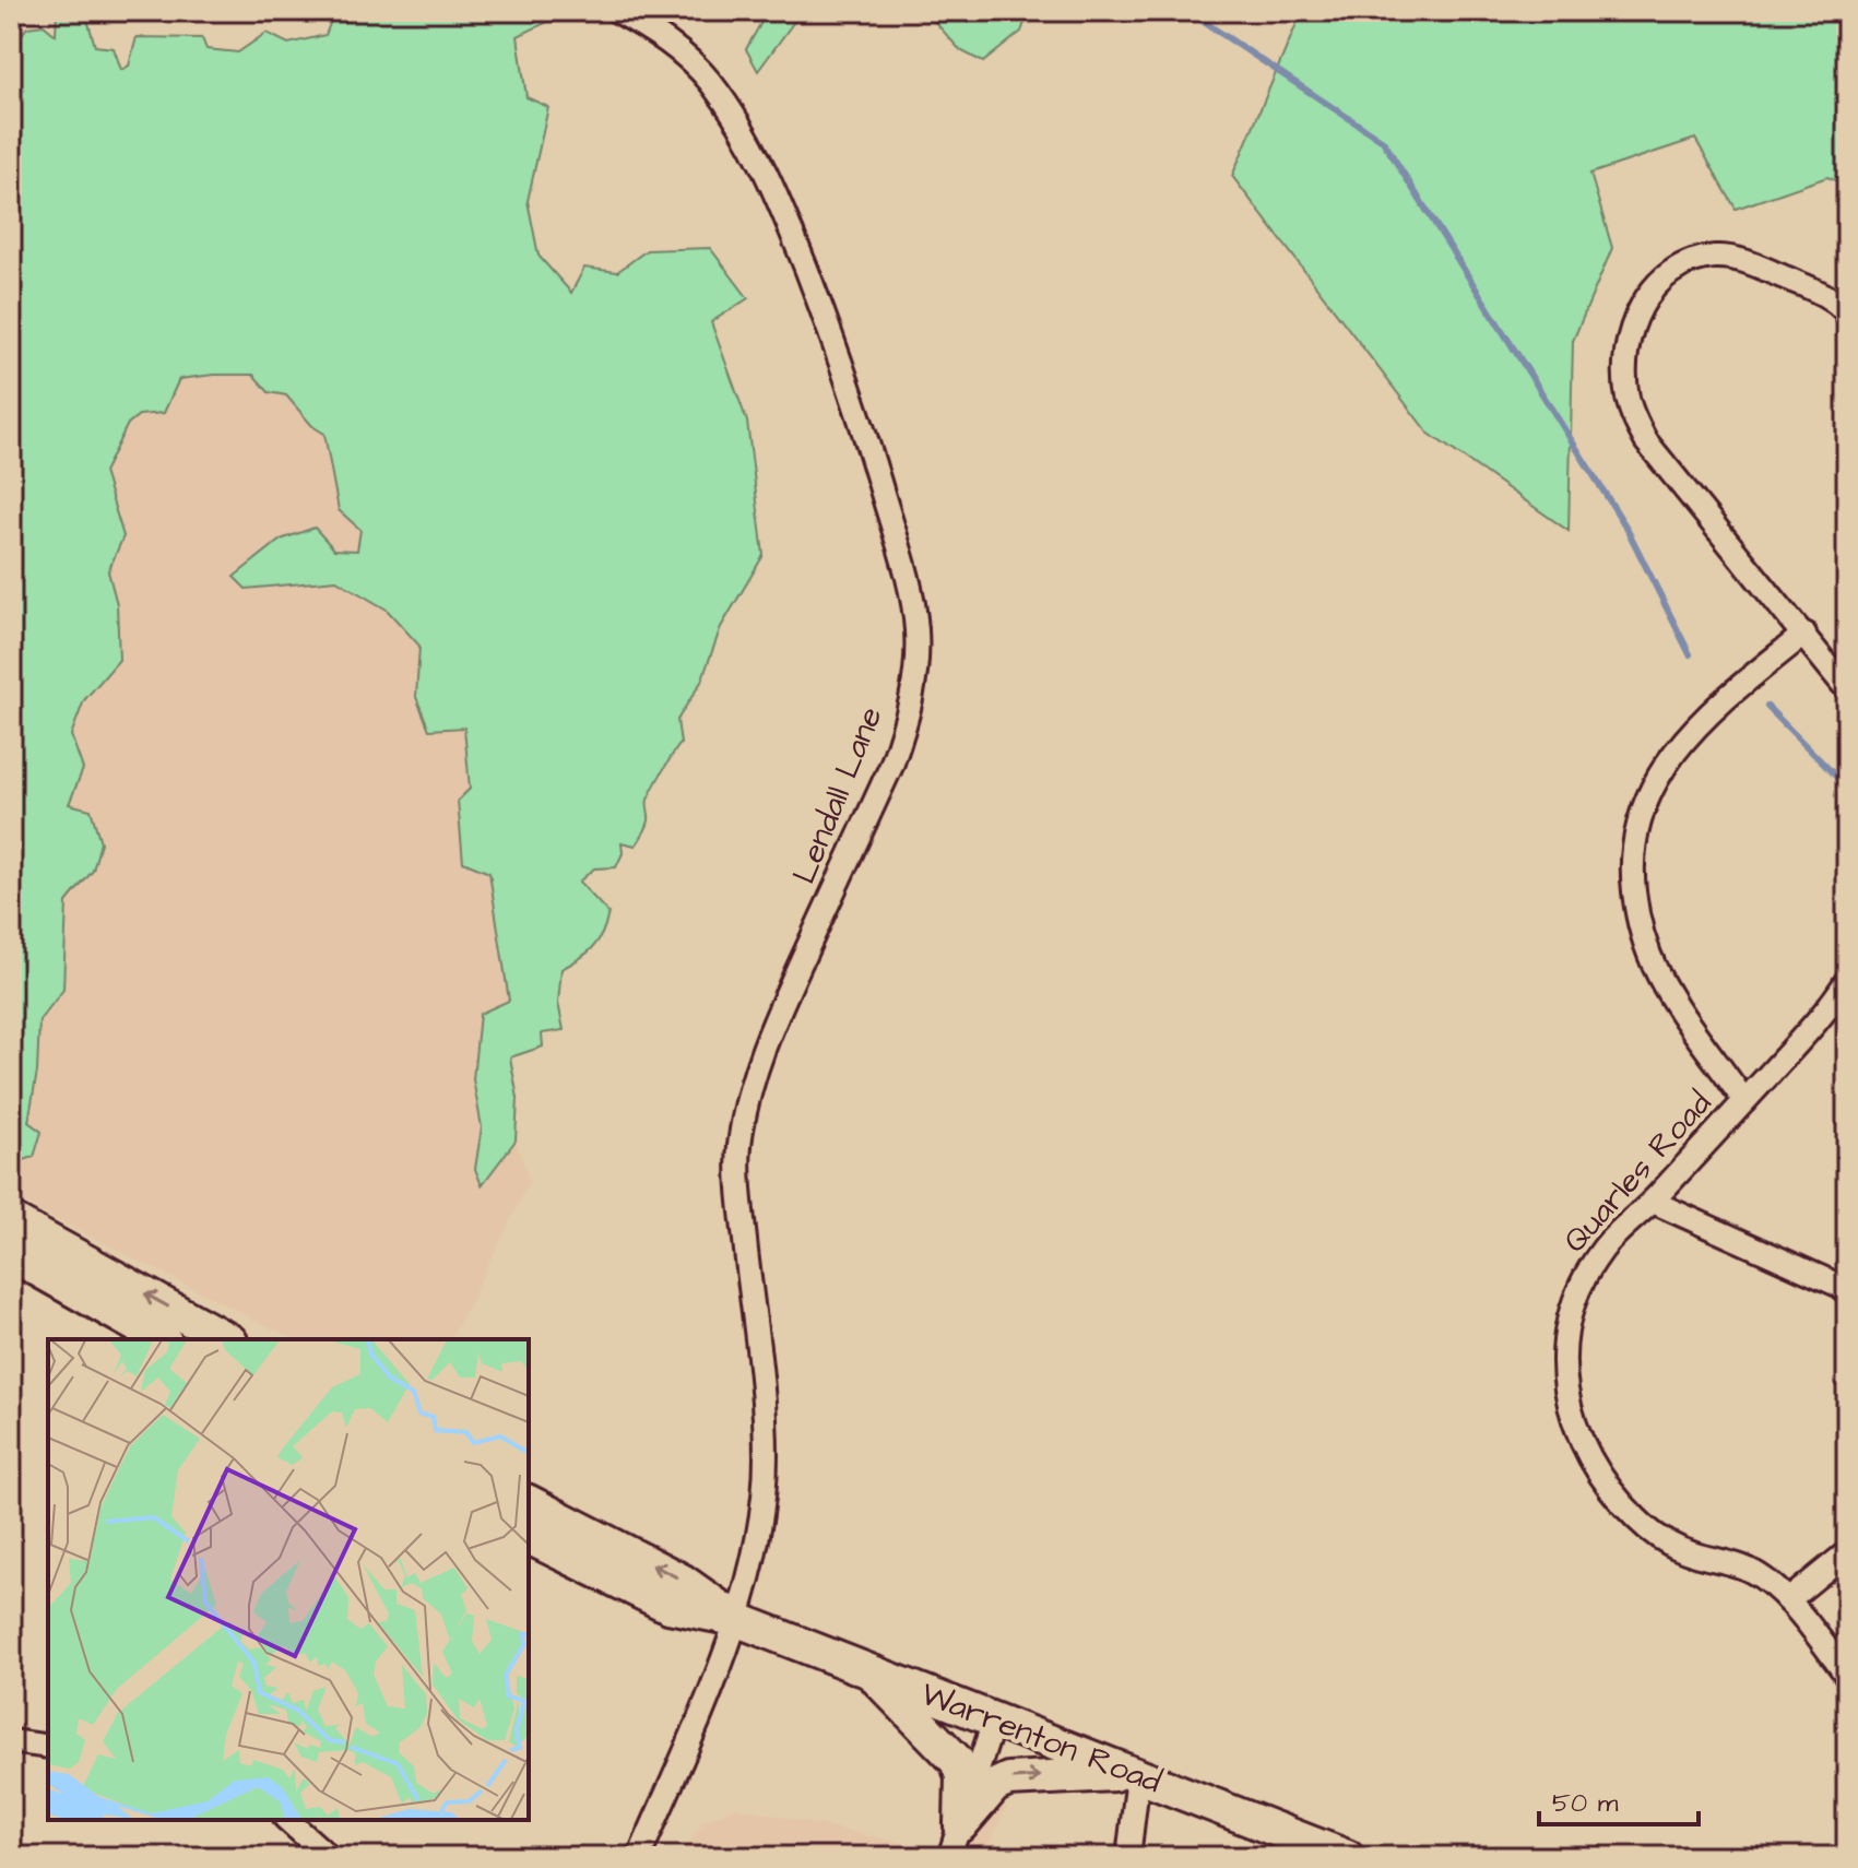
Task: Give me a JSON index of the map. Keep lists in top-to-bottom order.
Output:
{
  "streets": {
    "main road": ["Warrenton Road"],
    "street": ["Lendall Lane", "Quarles Road"]
  },
  "crossings": [
    ["Lendall Lane", "Warrenton Road"]
  ],
  "scale_bar": "50 m"
}
